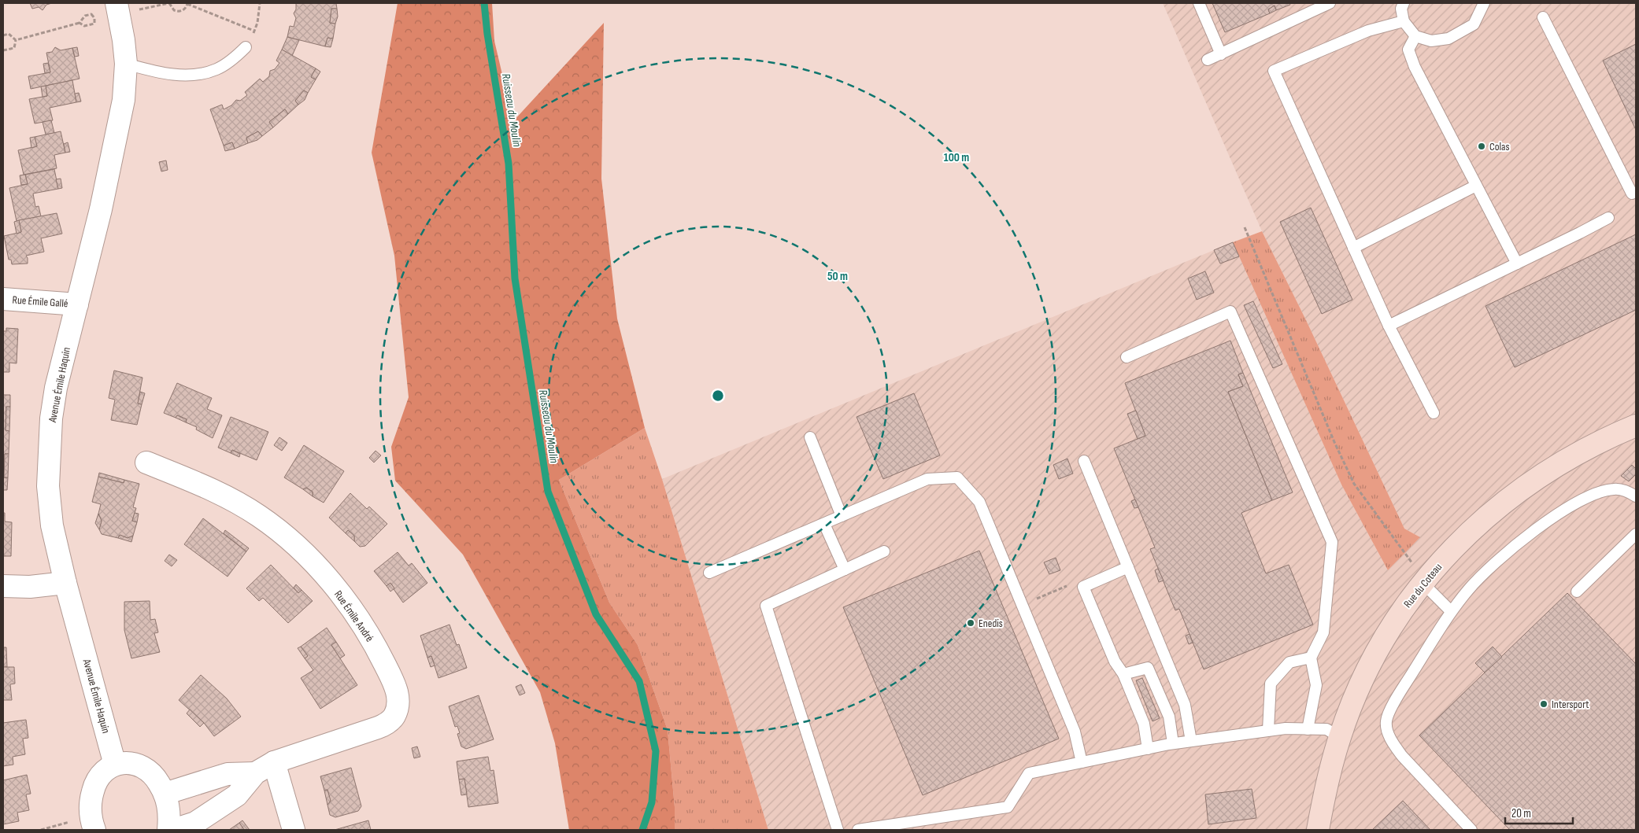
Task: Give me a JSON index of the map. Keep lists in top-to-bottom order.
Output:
{
  "streets": {
    "street": [
      "Rue Émile Gallé",
      "Avenue Émile Haquin",
      "Rue du Coteau",
      "Rue Émile André"
    ]
  },
  "crossings": [
    ["Rue Émile Gallé", "Avenue Émile Haquin"]
  ],
  "water": ["Ruisseau du Moulin"],
  "places": ["Colas", "Enedis", "Intersport"],
  "scale_bar": "20 m",
  "rings": ["100 m", "50 m"]
}
